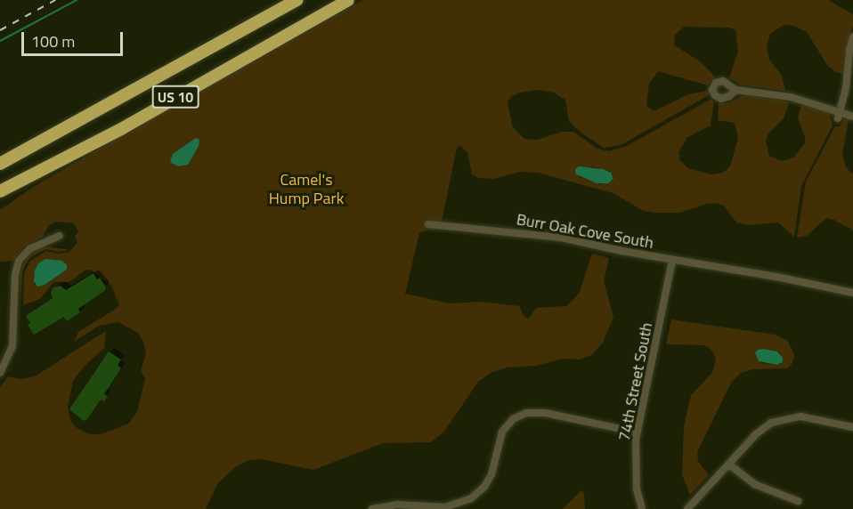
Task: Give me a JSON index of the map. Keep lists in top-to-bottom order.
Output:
{
  "streets": {
    "highway": ["US 10"],
    "street": ["Burr Oak Cove South", "74th Street South"]
  },
  "crossings": [
    ["Burr Oak Cove South", "74th Street South"]
  ],
  "parks": ["Camel's Hump Park"],
  "scale_bar": "100 m"
}
